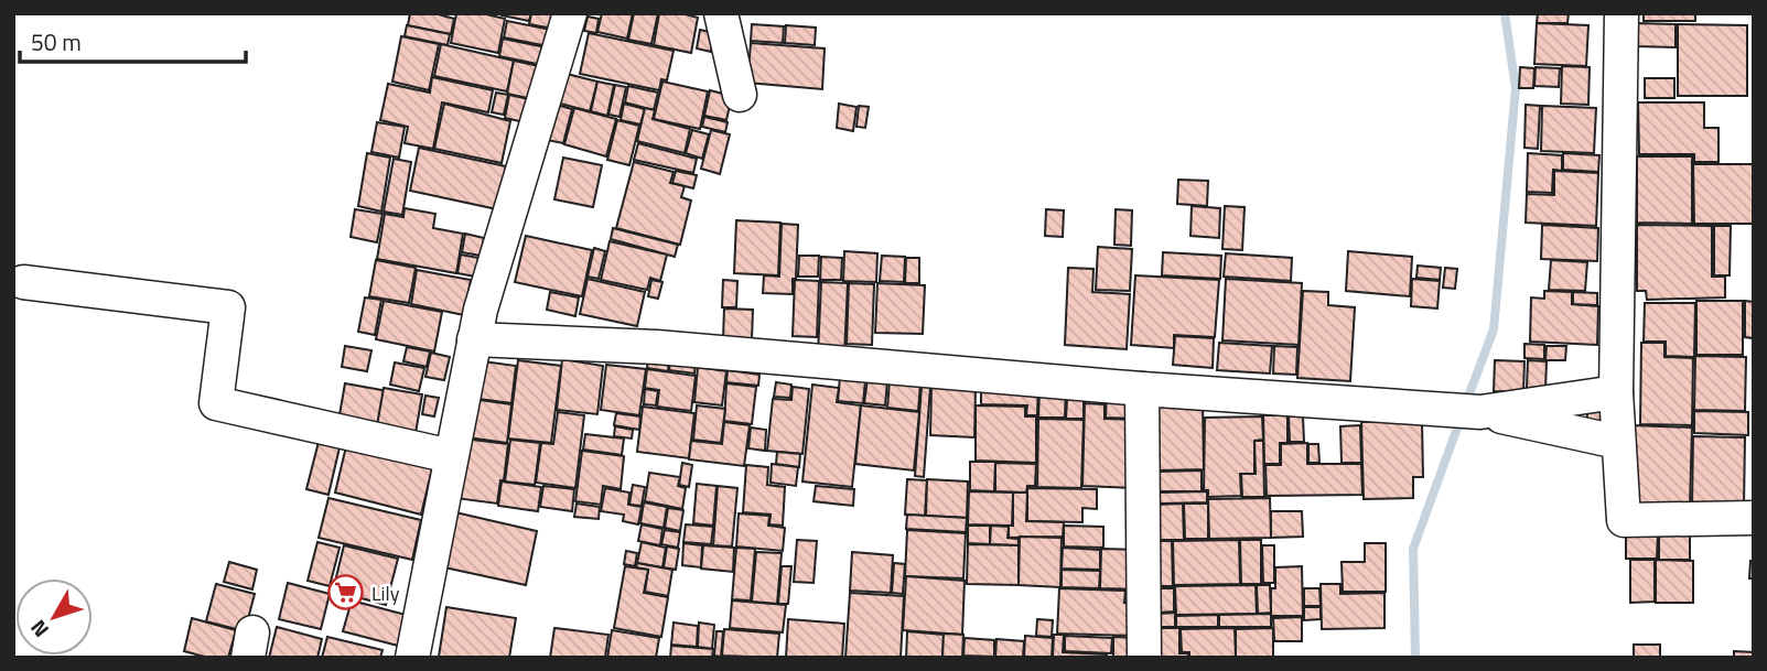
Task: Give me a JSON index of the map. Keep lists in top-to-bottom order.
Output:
{
  "places": {
    "supermarket": ["Lily"]
  },
  "scale_bar": "50 m",
  "north": "bottom left"
}
